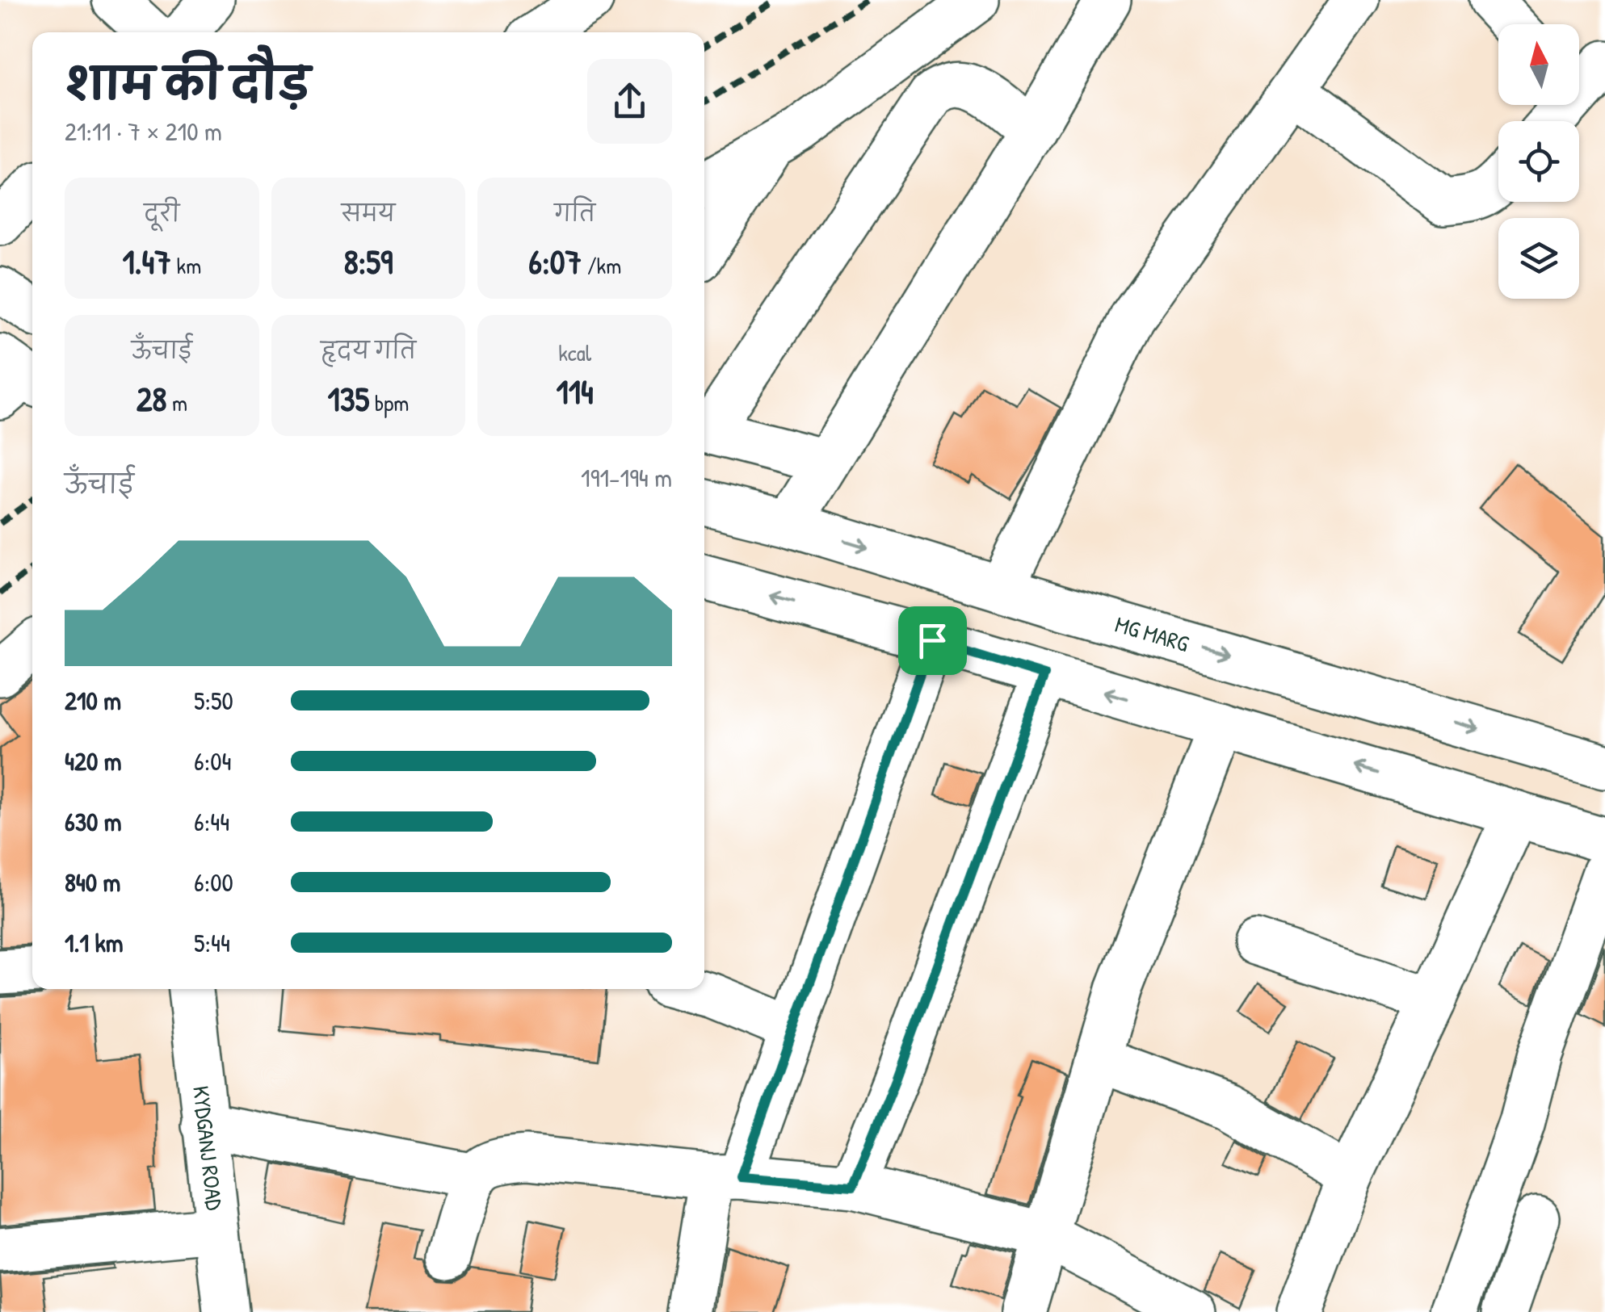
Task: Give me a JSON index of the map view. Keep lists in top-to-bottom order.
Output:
{
  "streets": {
    "street": ["MG MARG", "KYDGANJ ROAD"]
  },
  "north": "top",
  "page": {
    "heading": ["शाम की दौड़", "21:11 · 7 × 210 m"],
    "stats": [
      ["दूरी", "1.47 km"],
      ["समय", "8:59"],
      ["गति", "6:07 /km"],
      ["ऊँचाई", "28 m"],
      ["हृदय गति", "135 bpm"],
      ["kcal", "114"]
    ],
    "chart": ["ऊँचाई", "191–194 m"],
    "list": [
      {
        "name": "210 m",
        "note": "5:50"
      },
      {
        "name": "420 m",
        "note": "6:04"
      },
      {
        "name": "630 m",
        "note": "6:44"
      },
      {
        "name": "840 m",
        "note": "6:00"
      },
      {
        "name": "1.1 km",
        "note": "5:44"
      }
    ]
  }
}
